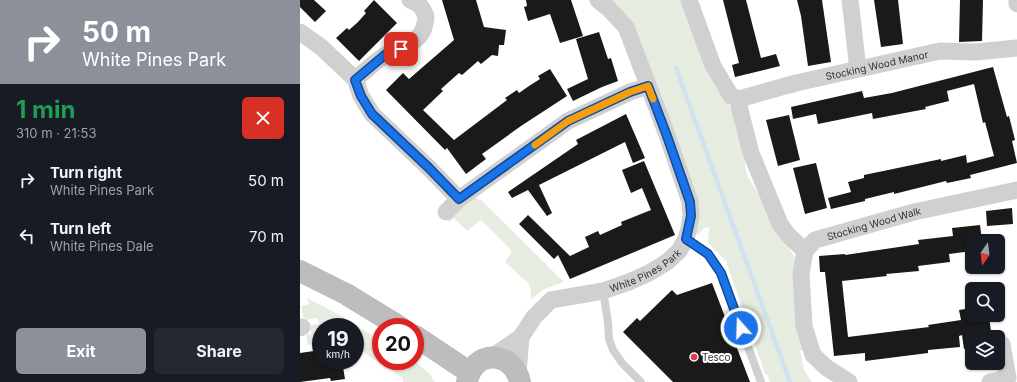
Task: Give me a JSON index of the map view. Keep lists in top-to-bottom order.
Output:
{
  "streets": {
    "street": ["Stocking Wood Manor", "Stocking Wood Walk", "White Pines Park"]
  },
  "places": ["Tesco"],
  "north": "bottom",
  "page": {
    "turn": ["50 m", "White Pines Park"],
    "heading": ["1 min", "310 m · 21:53"],
    "list": [
      {
        "name": "Turn right",
        "note": "White Pines Park",
        "value": "50 m"
      },
      {
        "name": "Turn left",
        "note": "White Pines Dale",
        "value": "70 m"
      }
    ],
    "speed": "19 km/h",
    "limit": "20",
    "buttons": ["Exit", "Share"]
  }
}
